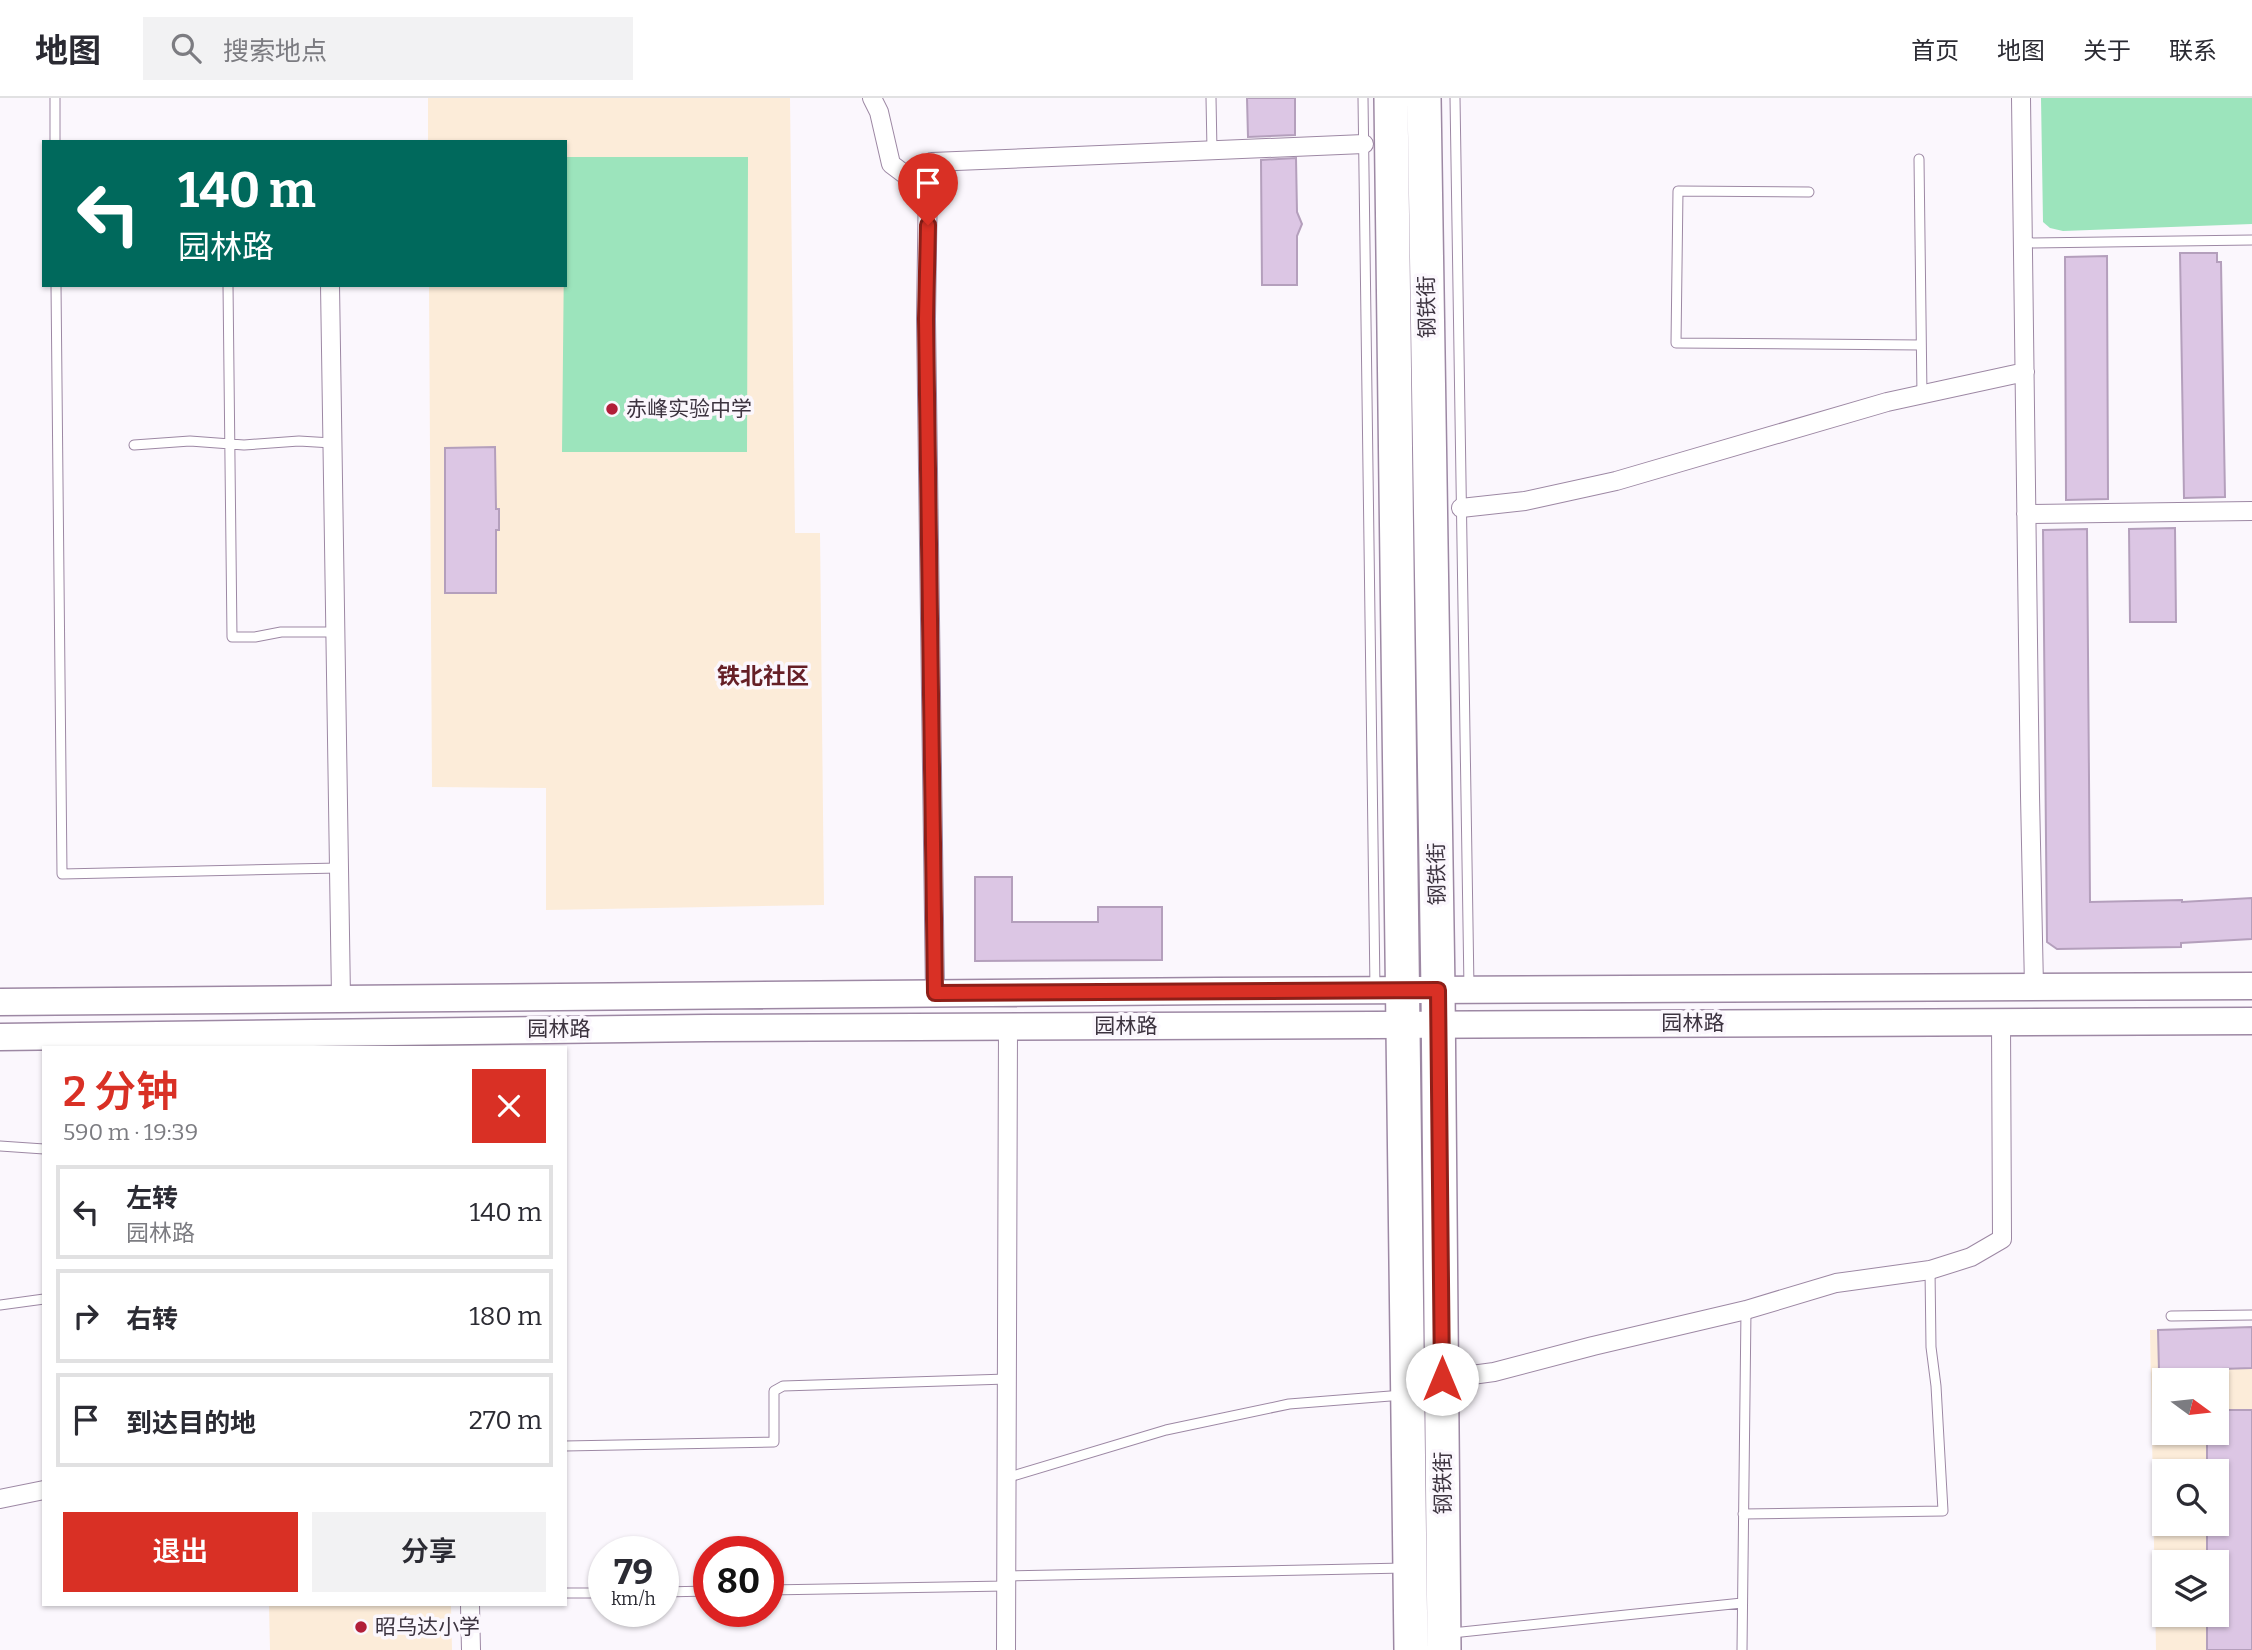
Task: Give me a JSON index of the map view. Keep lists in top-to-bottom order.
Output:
{
  "streets": {
    "highway": ["钢铁街"],
    "street": ["园林路"]
  },
  "crossings": [
    ["钢铁街", "园林路"]
  ],
  "districts": ["铁北社区"],
  "places": ["赤峰实验中学", "昭乌达小学"],
  "north": "right",
  "page": {
    "header": "地图",
    "search": "搜索地点",
    "nav": [
      "首页",
      "地图",
      "关于",
      "联系"
    ],
    "turn": ["140 m", "园林路"],
    "heading": ["2 分钟", "590 m · 19:39"],
    "list": [
      {
        "name": "左转",
        "note": "园林路",
        "value": "140 m"
      },
      {
        "name": "右转",
        "value": "180 m"
      },
      {
        "name": "到达目的地",
        "value": "270 m"
      }
    ],
    "buttons": ["退出", "分享"],
    "speed": "79 km/h",
    "limit": "80"
  }
}
